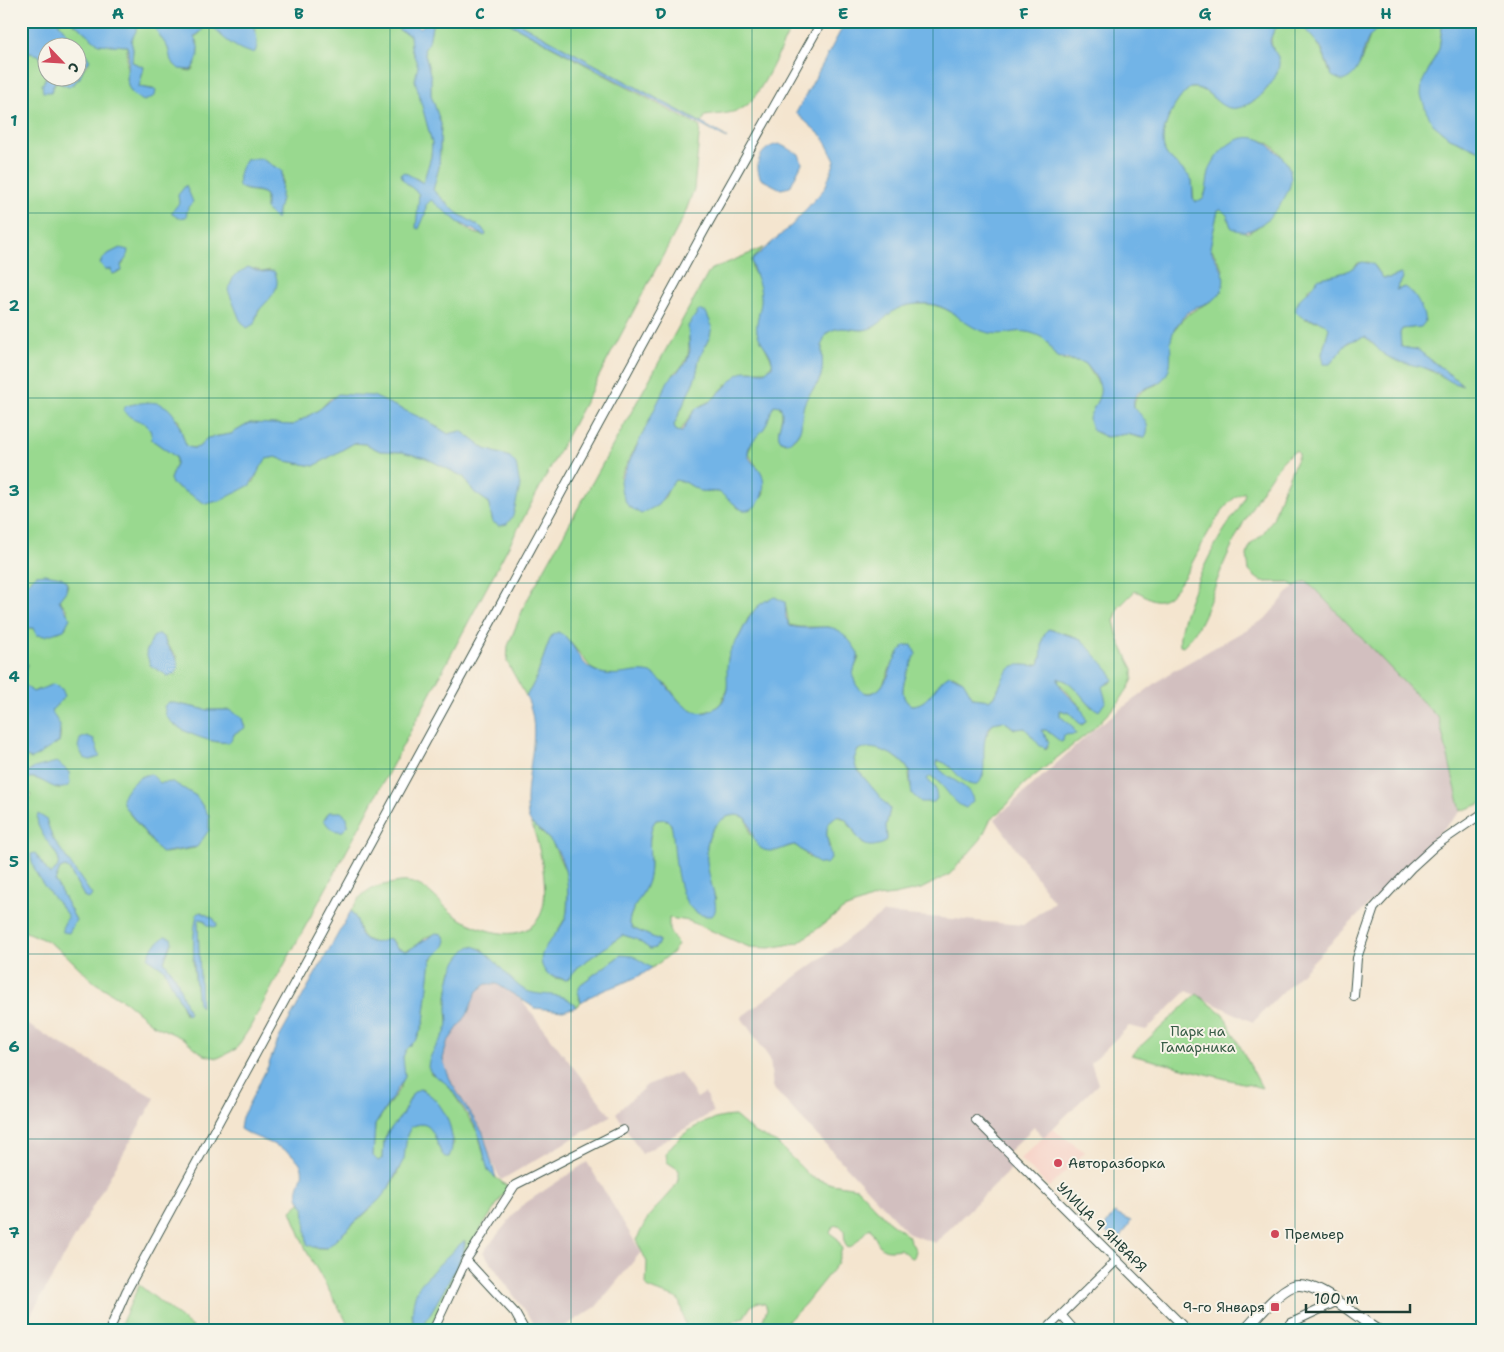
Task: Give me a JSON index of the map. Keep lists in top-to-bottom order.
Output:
{
  "streets": {
    "street": ["УЛИЦА 9 ЯНВАРЯ"]
  },
  "parks": ["Парк на Гамарника"],
  "places": {
    "other": ["Авторазборка", "Премьер"],
    "transit": ["9-го Января"]
  },
  "scale_bar": "100 m",
  "north": "bottom right",
  "grid": {
    "columns": [
      "A",
      "B",
      "C",
      "D",
      "E",
      "F",
      "G",
      "H"
    ],
    "rows": [
      "1",
      "2",
      "3",
      "4",
      "5",
      "6",
      "7"
    ]
  }
}
